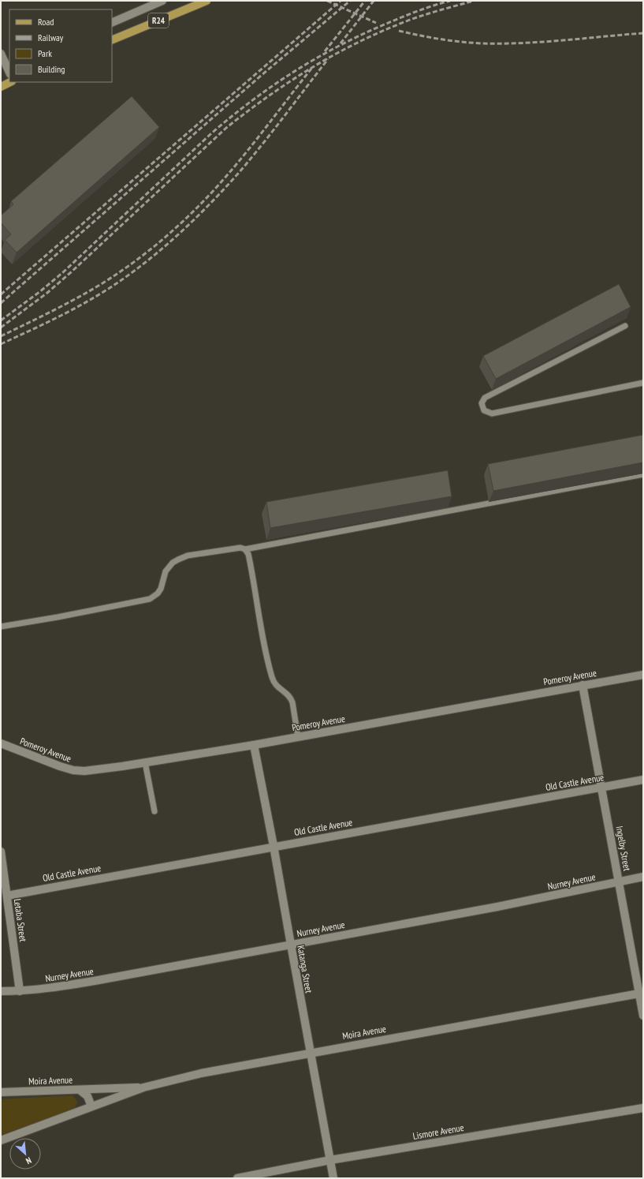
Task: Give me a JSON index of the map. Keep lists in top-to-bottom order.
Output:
{
  "streets": {
    "main road": ["R24"],
    "street": [
      "Pomeroy Avenue",
      "Old Castle Avenue",
      "Ingelby Street",
      "Nurney Avenue",
      "Letaba Street",
      "Katanga Street",
      "Moira Avenue",
      "Lismore Avenue"
    ]
  },
  "crossings": [
    ["Pomeroy Avenue", "Ingelby Street"],
    ["Pomeroy Avenue", "Katanga Street"],
    ["Old Castle Avenue", "Ingelby Street"],
    ["Old Castle Avenue", "Letaba Street"],
    ["Old Castle Avenue", "Katanga Street"],
    ["Ingelby Street", "Nurney Avenue"],
    ["Ingelby Street", "Moira Avenue"],
    ["Nurney Avenue", "Letaba Street"],
    ["Nurney Avenue", "Katanga Street"],
    ["Katanga Street", "Moira Avenue"],
    ["Katanga Street", "Lismore Avenue"]
  ],
  "legend": [
    "Road",
    "Railway",
    "Park",
    "Building"
  ],
  "north": "bottom right"
}
